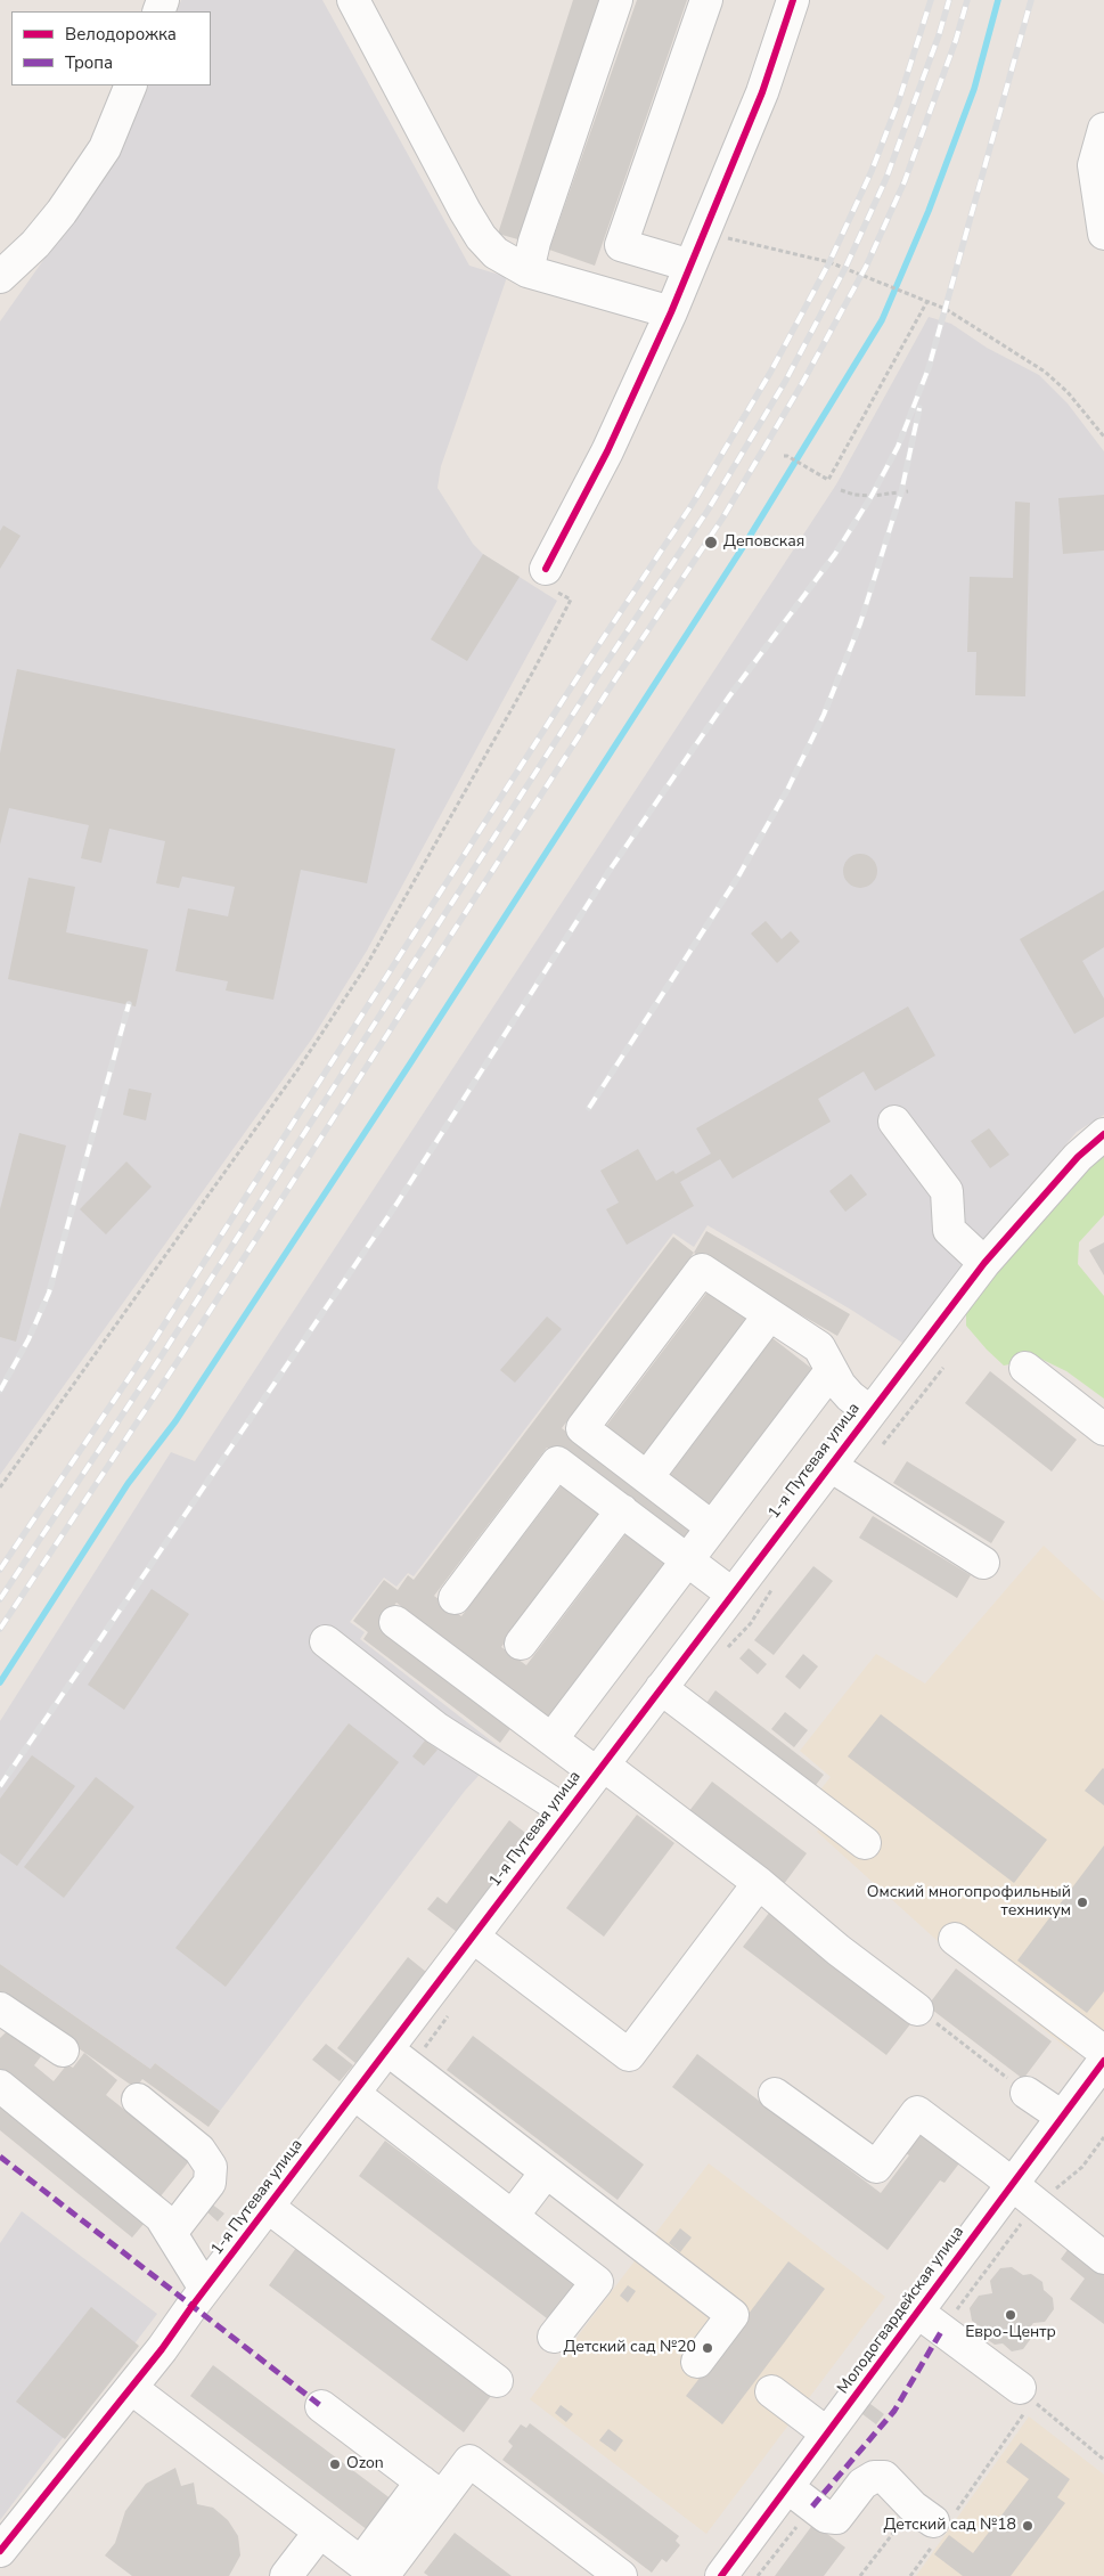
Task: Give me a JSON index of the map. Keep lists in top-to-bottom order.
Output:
{
  "streets": {
    "street": ["1-я Путевая улица", "Молодогвардейская улица"]
  },
  "places": [
    "Деповская",
    "Омский многопрофильный техникум",
    "Евро-Центр",
    "Детский сад №20",
    "Ozon",
    "Детский сад №18"
  ],
  "legend": ["Велодорожка", "Тропа"]
}
